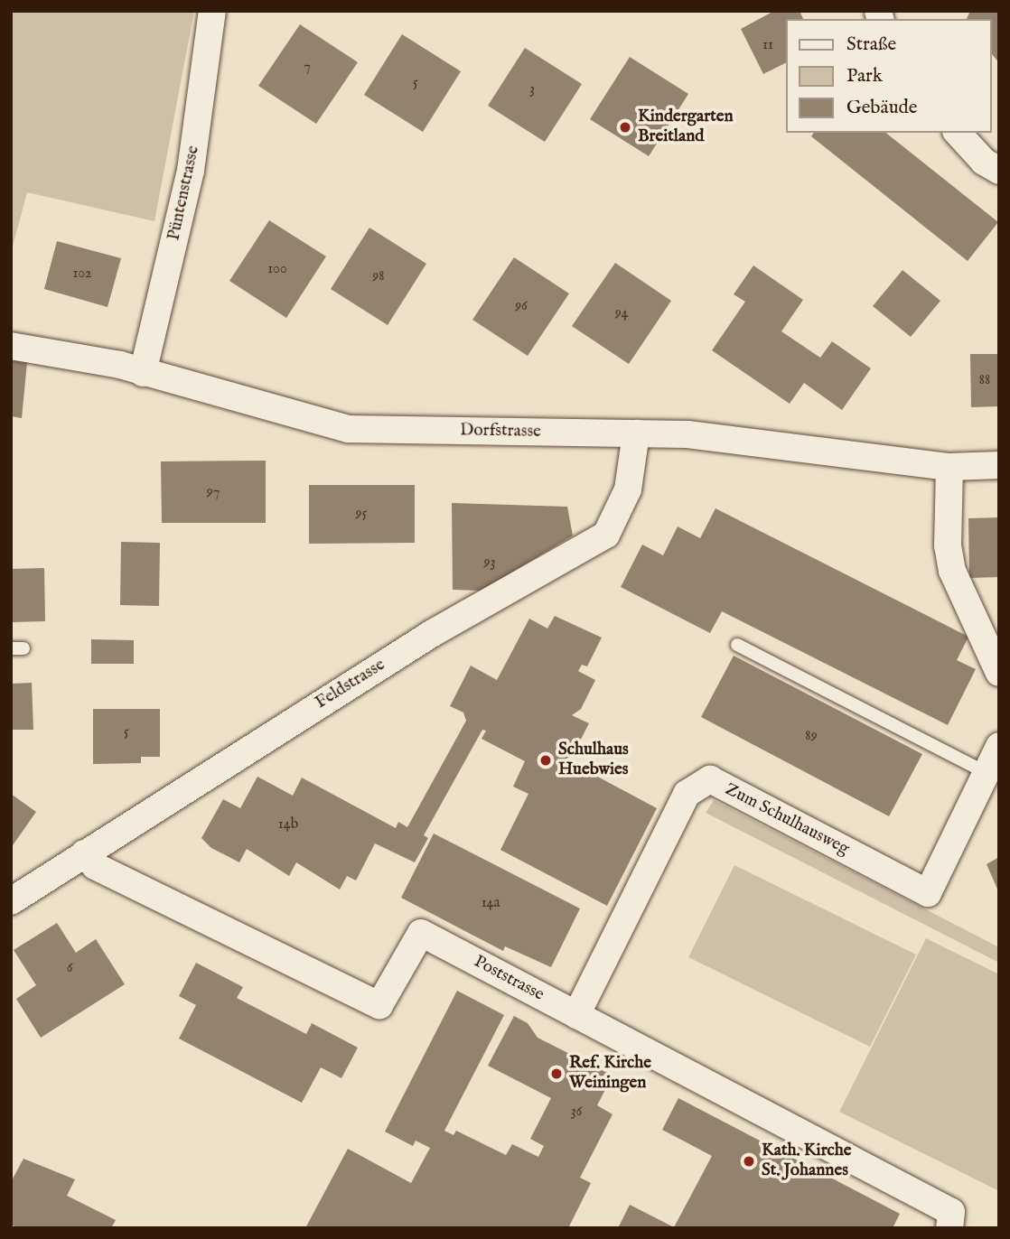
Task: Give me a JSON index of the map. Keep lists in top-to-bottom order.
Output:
{
  "streets": {
    "street": [
      "Püntenstrasse",
      "Dorfstrasse",
      "Feldstrasse",
      "Zum Schulhausweg",
      "Poststrasse"
    ]
  },
  "crossings": [
    ["Püntenstrasse", "Dorfstrasse"],
    ["Dorfstrasse", "Feldstrasse"],
    ["Feldstrasse", "Poststrasse"],
    ["Zum Schulhausweg", "Poststrasse"]
  ],
  "places": [
    "Kindergarten Breitland",
    "Schulhaus Huebwies",
    "Ref. Kirche Weiningen",
    "Kath. Kirche St. Johannes"
  ],
  "house_numbers": [
    "11",
    "7",
    "5",
    "3",
    "100",
    "102",
    "98",
    "96",
    "94",
    "88",
    "97",
    "95",
    "93",
    "5",
    "89",
    "14b",
    "14a",
    "6",
    "36"
  ],
  "legend": ["Straße", "Park", "Gebäude"]
}
